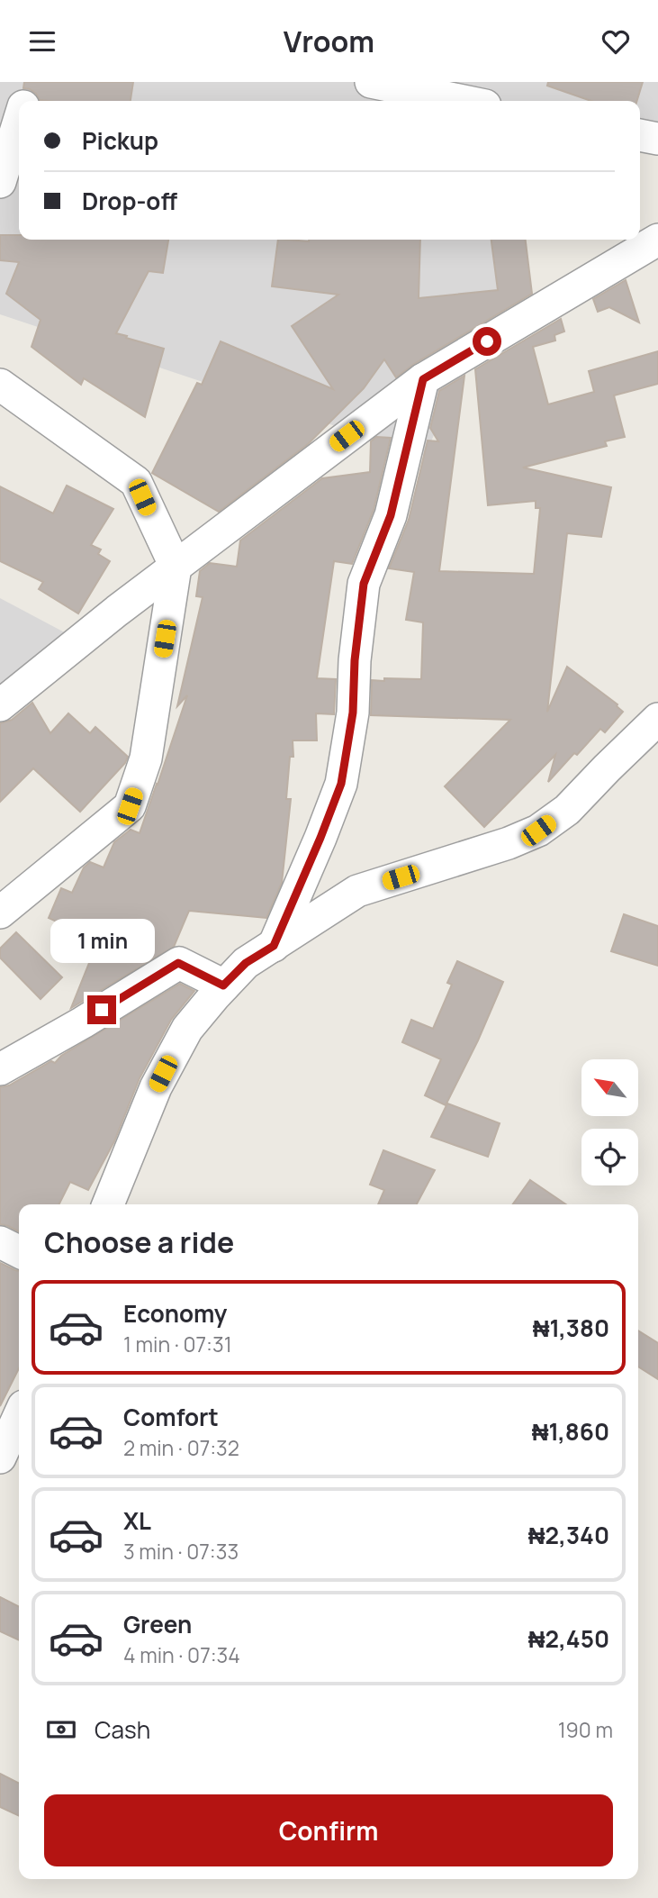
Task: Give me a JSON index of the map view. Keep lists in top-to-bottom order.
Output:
{
  "north": "top left",
  "page": {
    "header": "Vroom",
    "banner": ["Pickup", "Drop-off"],
    "bubble": "1 min",
    "heading": "Choose a ride",
    "list": [
      {
        "name": "Economy",
        "note": "1 min · 07:31",
        "value": "₦1,380"
      },
      {
        "name": "Comfort",
        "note": "2 min · 07:32",
        "value": "₦1,860"
      },
      {
        "name": "XL",
        "note": "3 min · 07:33",
        "value": "₦2,340"
      },
      {
        "name": "Green",
        "note": "4 min · 07:34",
        "value": "₦2,450"
      }
    ],
    "pay": ["Cash", "190 m"],
    "buttons": "Confirm"
  }
}
